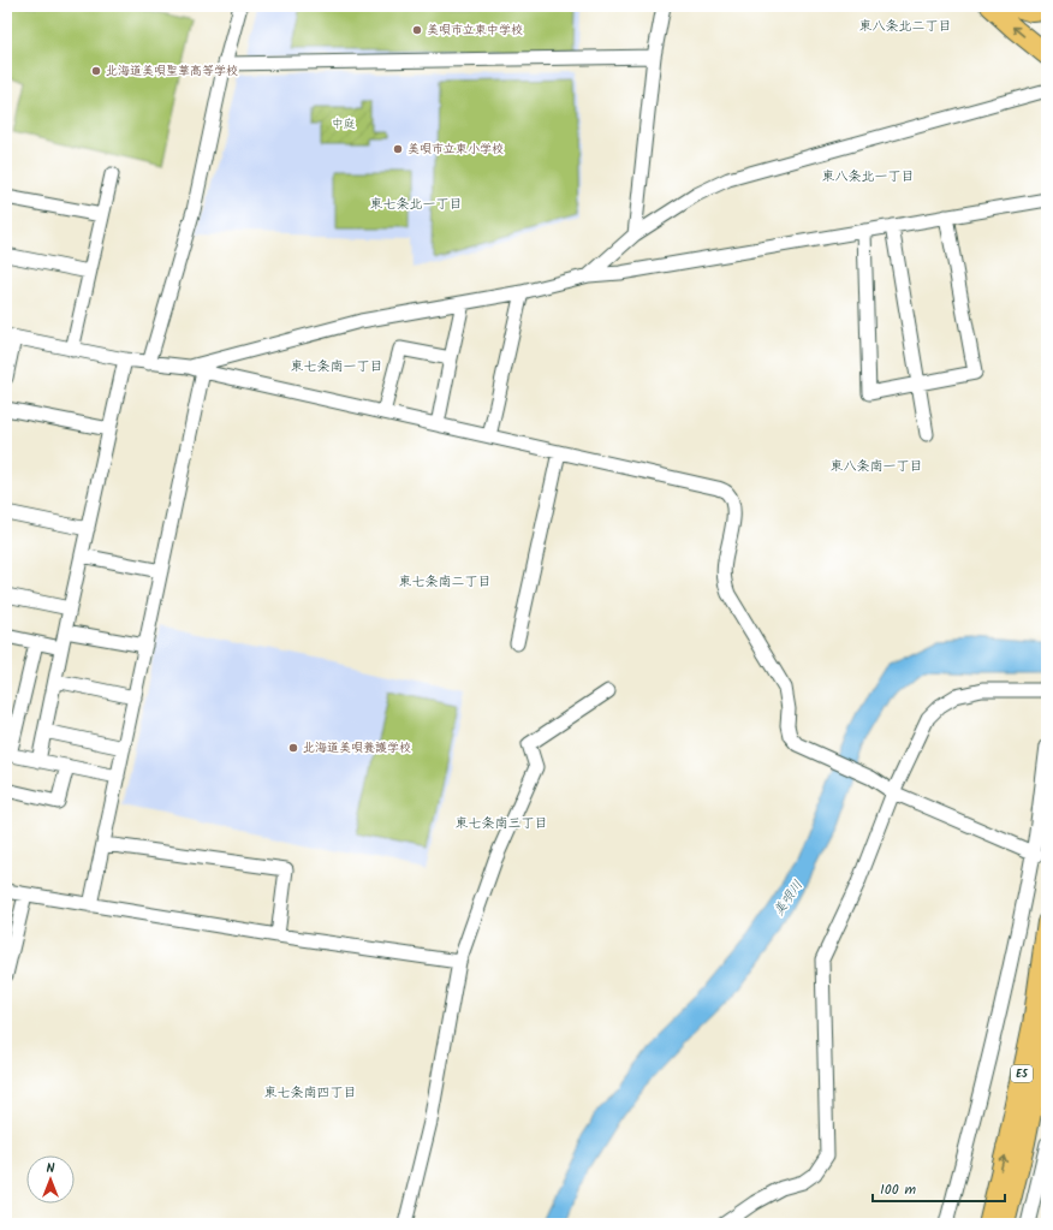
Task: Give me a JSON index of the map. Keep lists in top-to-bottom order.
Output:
{
  "streets": {
    "highway": ["E5"]
  },
  "districts": [
    "東八条北二丁目",
    "東八条北一丁目",
    "東七条北一丁目",
    "東七条南一丁目",
    "東八条南一丁目",
    "東七条南二丁目",
    "東七条南三丁目",
    "東七条南四丁目"
  ],
  "water": ["美唄川"],
  "parks": ["中庭"],
  "places": [
    "美唄市立東中学校",
    "北海道美唄聖華高等学校",
    "美唄市立東小学校",
    "北海道美唄養護学校"
  ],
  "scale_bar": "100 m",
  "north": "top"
}
